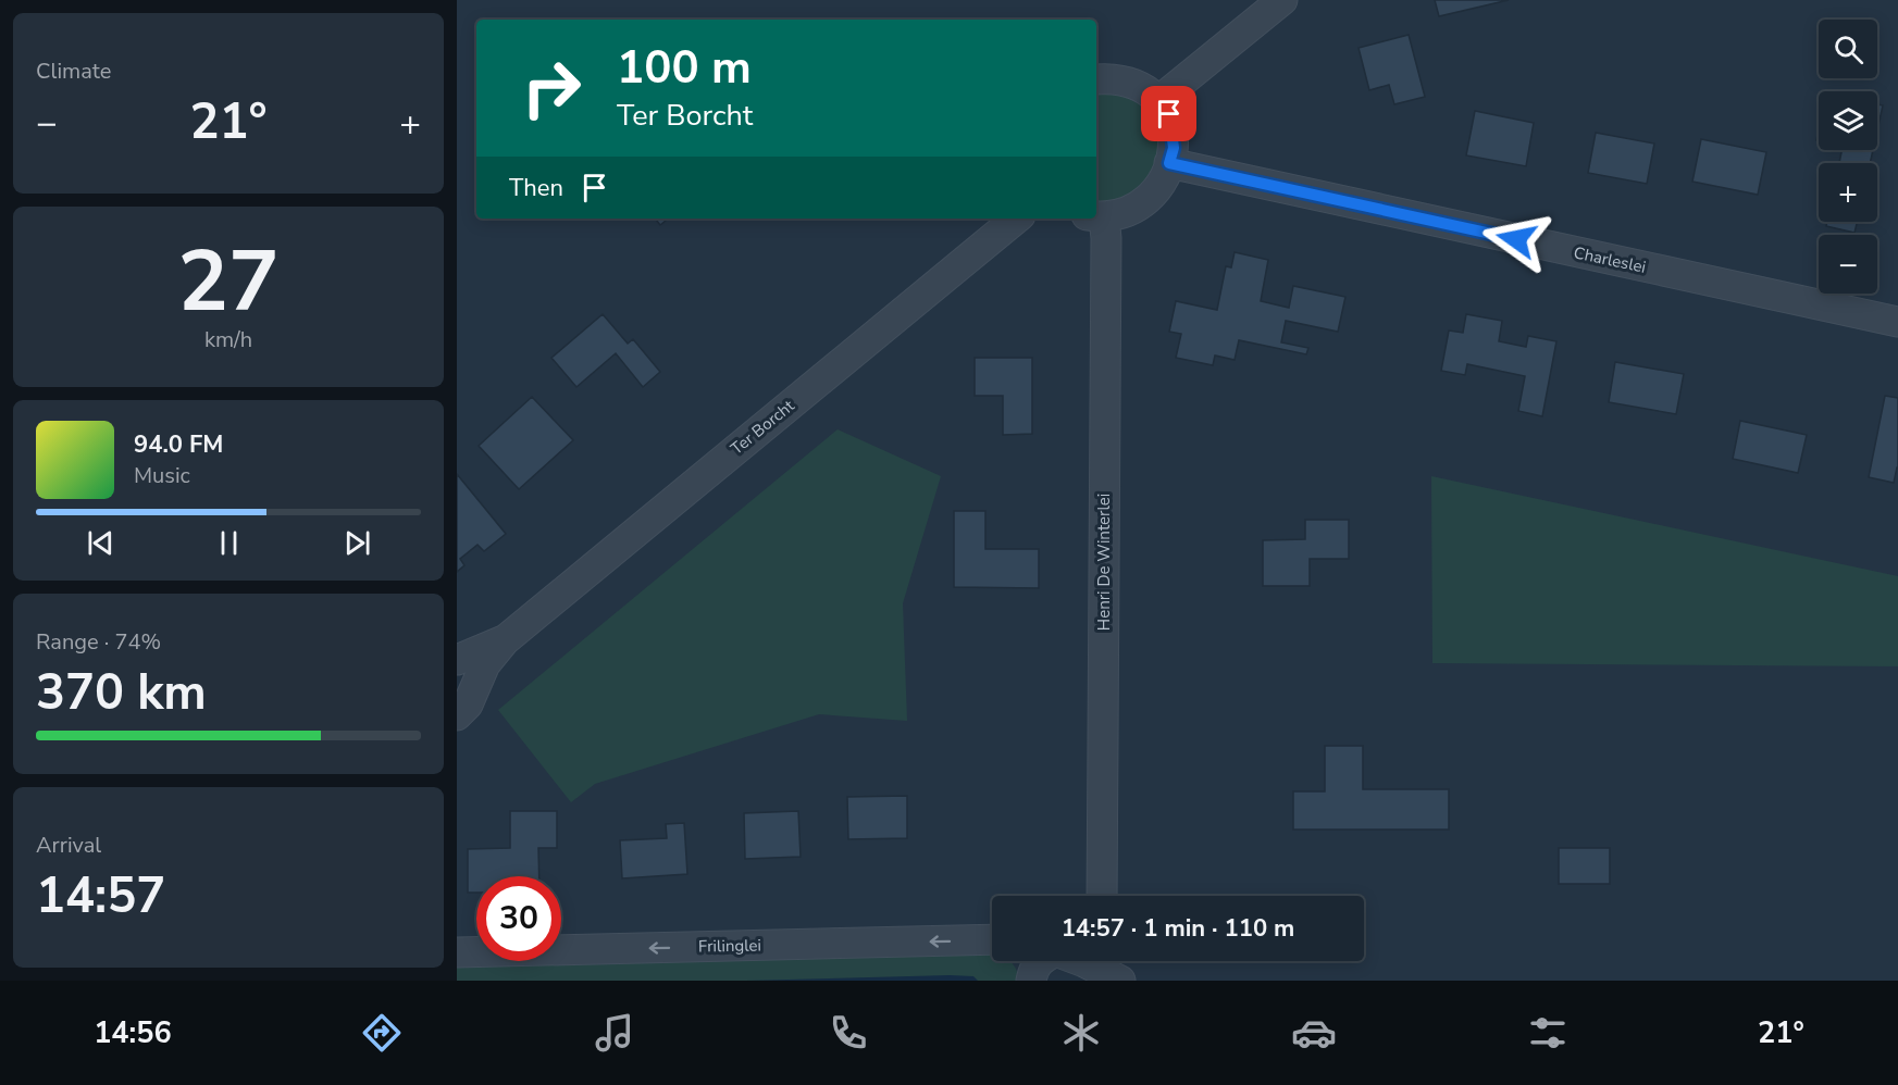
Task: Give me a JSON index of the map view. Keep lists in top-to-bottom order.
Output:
{
  "streets": {
    "street": [
      "Charleslei",
      "Ter Borcht",
      "Henri De Winterlei",
      "Frilinglei"
    ]
  },
  "one_way": ["Frilinglei"],
  "page": {
    "tile": [
      "Climate",
      ["27", "km/h"],
      ["Range · 74%", "370 km"],
      ["Arrival", "14:57"]
    ],
    "map_buttons": ["+", "−"],
    "turn": ["100 m", "Ter Borcht"],
    "heat": ["−", "21°", "+"],
    "then": "Then",
    "song": ["94.0 FM", "Music"],
    "limit": "30",
    "trip": "14:57 · 1 min · 110 m",
    "tabs": ["14:56", "21°"]
  }
}
